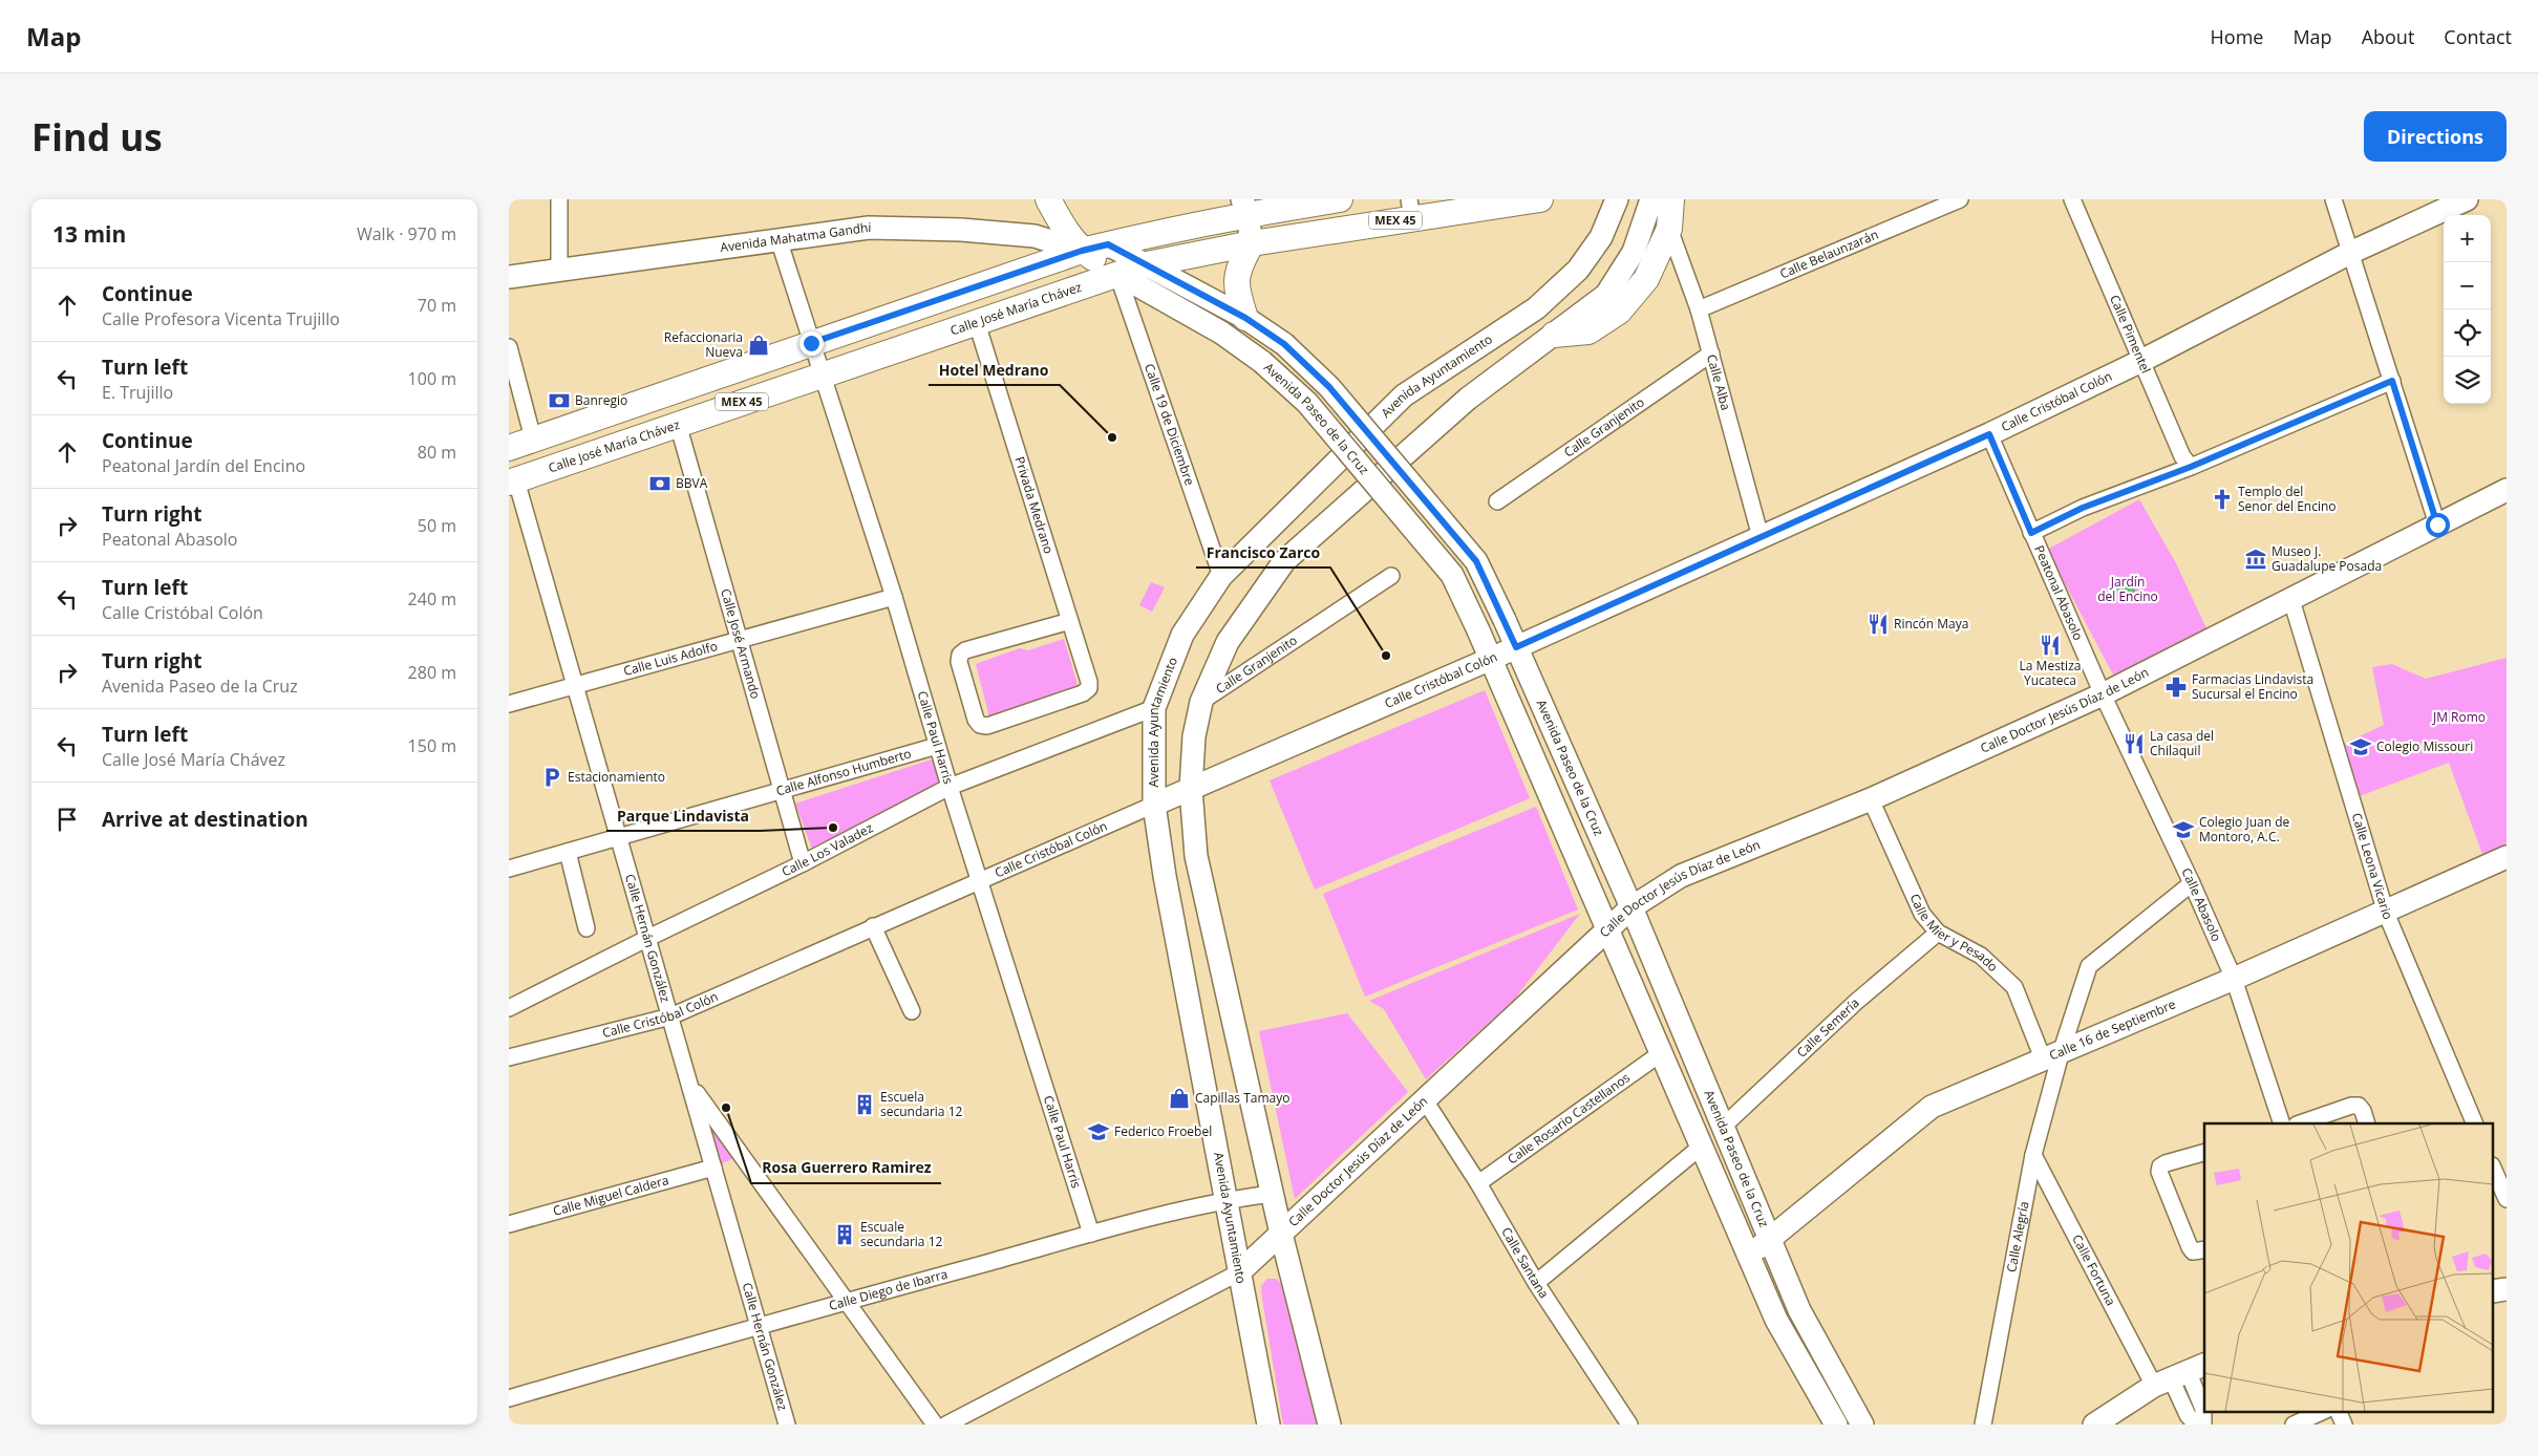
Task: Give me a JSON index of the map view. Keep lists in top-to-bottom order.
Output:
{
  "streets": {
    "main road": [
      "MEX 45",
      "Avenida Mahatma Gandhi",
      "Calle José María Chávez",
      "Avenida Ayuntamiento",
      "Calle Cristóbal Colón",
      "Avenida Paseo de la Cruz",
      "Calle Doctor Jesús Díaz de León",
      "Calle 16 de Septiembre"
    ],
    "street": [
      "Calle Belaunzarán",
      "Calle Pimentel",
      "Calle Alba",
      "Calle 19 de Diciembre",
      "Calle Granjenito",
      "Privada Medrano",
      "Peatonal Abasolo",
      "Calle José Armando",
      "Calle Luis Adolfo",
      "Calle Paul Harris",
      "Calle Alfonso Humberto",
      "Calle Los Valadez",
      "Calle Leona Vicario",
      "Calle Abasolo",
      "Calle Mier y Pesado",
      "Calle Hernán González",
      "Calle Semería",
      "Calle Rosario Castellanos",
      "Calle Miguel Caldera",
      "Calle Alegría",
      "Calle Santana",
      "Calle Fortuna",
      "Calle Diego de Ibarra"
    ]
  },
  "crossings": [
    ["MEX 45", "Avenida Mahatma Gandhi"],
    ["MEX 45", "Avenida Paseo de la Cruz"],
    ["MEX 45", "Calle Paul Harris"],
    ["Avenida Mahatma Gandhi", "Avenida Paseo de la Cruz"],
    ["Avenida Mahatma Gandhi", "Calle Paul Harris"],
    ["Calle Belaunzarán", "Calle Alba"],
    ["Calle José María Chávez", "Avenida Paseo de la Cruz"],
    ["Calle José María Chávez", "Calle 19 de Diciembre"],
    ["Calle José María Chávez", "Privada Medrano"],
    ["Calle José María Chávez", "Calle José Armando"],
    ["Calle José María Chávez", "Calle Paul Harris"],
    ["Calle José María Chávez", "Calle Hernán González"],
    ["Calle Pimentel", "Calle Cristóbal Colón"],
    ["Avenida Ayuntamiento", "Calle Cristóbal Colón"],
    ["Avenida Ayuntamiento", "Calle 19 de Diciembre"],
    ["Avenida Ayuntamiento", "Calle Doctor Jesús Díaz de León"],
    ["Avenida Ayuntamiento", "Calle Los Valadez"],
    ["Avenida Ayuntamiento", "Calle Diego de Ibarra"],
    ["Calle Alba", "Calle Cristóbal Colón"],
    ["Calle Alba", "Calle Granjenito"],
    ["Calle Cristóbal Colón", "Avenida Paseo de la Cruz"],
    ["Calle Cristóbal Colón", "Peatonal Abasolo"],
    ["Calle Cristóbal Colón", "Calle Paul Harris"],
    ["Calle Cristóbal Colón", "Calle Hernán González"],
    ["Avenida Paseo de la Cruz", "Calle 19 de Diciembre"],
    ["Avenida Paseo de la Cruz", "Calle Doctor Jesús Díaz de León"],
    ["Avenida Paseo de la Cruz", "Calle Semería"],
    ["Avenida Paseo de la Cruz", "Calle 16 de Septiembre"],
    ["Avenida Paseo de la Cruz", "Calle Rosario Castellanos"],
    ["Peatonal Abasolo", "Calle Doctor Jesús Díaz de León"],
    ["Peatonal Abasolo", "Calle Abasolo"],
    ["Calle José Armando", "Calle Luis Adolfo"],
    ["Calle José Armando", "Calle Alfonso Humberto"],
    ["Calle José Armando", "Calle Los Valadez"],
    ["Calle Luis Adolfo", "Calle Paul Harris"],
    ["Calle Luis Adolfo", "Calle Hernán González"],
    ["Calle Doctor Jesús Díaz de León", "Calle Leona Vicario"],
    ["Calle Doctor Jesús Díaz de León", "Calle Abasolo"],
    ["Calle Doctor Jesús Díaz de León", "Calle Mier y Pesado"],
    ["Calle Doctor Jesús Díaz de León", "Calle Santana"],
    ["Calle Paul Harris", "Calle Alfonso Humberto"],
    ["Calle Paul Harris", "Calle Los Valadez"],
    ["Calle Paul Harris", "Calle Diego de Ibarra"],
    ["Calle Alfonso Humberto", "Calle Hernán González"],
    ["Calle Los Valadez", "Calle Hernán González"],
    ["Calle Leona Vicario", "Calle 16 de Septiembre"],
    ["Calle Abasolo", "Calle 16 de Septiembre"],
    ["Calle Abasolo", "Calle Alegría"],
    ["Calle Mier y Pesado", "Calle Semería"],
    ["Calle Mier y Pesado", "Calle 16 de Septiembre"],
    ["Calle Mier y Pesado", "Calle Alegría"],
    ["Calle Hernán González", "Calle Miguel Caldera"],
    ["Calle Hernán González", "Calle Diego de Ibarra"],
    ["Calle 16 de Septiembre", "Calle Alegría"],
    ["Calle Rosario Castellanos", "Calle Santana"],
    ["Calle Alegría", "Calle Fortuna"]
  ],
  "parks": ["Jardín del Encino", "JM Romo"],
  "places": {
    "shop": ["Refaccionaria Nueva", "Capillas Tamayo"],
    "bank": ["Banregio", "BBVA"],
    "other": [
      "Hotel Medrano",
      "Francisco Zarco",
      "Parque Lindavista",
      "Rosa Guerrero Ramirez"
    ],
    "church": ["Templo del Senor del Encino"],
    "museum": ["Museo J. Guadalupe Posada"],
    "restaurant": ["Rincón Maya", "La Mestiza Yucateca", "La casa del Chilaquil"],
    "pharmacy": ["Farmacias Lindavista Sucursal el Encino"],
    "school or university": ["Colegio Missouri", "Colegio Juan de Montoro, A.C.", "Federico Froebel"],
    "parking": ["Estacionamiento"],
    "building": ["Escuela secundaria 12", "Escuale secundaria 12"]
  },
  "page": {
    "header": "Map",
    "nav": [
      "Home",
      "Map",
      "About",
      "Contact"
    ],
    "buttons": "Directions",
    "title": "Find us",
    "heading": ["13 min", "Walk · 970 m"],
    "map_buttons": ["+", "−"],
    "list": [
      ["Continue", "Calle Profesora Vicenta Trujillo", "70 m"],
      ["Turn left", "E. Trujillo", "100 m"],
      ["Continue", "Peatonal Jardín del Encino", "80 m"],
      ["Turn right", "Peatonal Abasolo", "50 m"],
      ["Turn left", "Calle Cristóbal Colón", "240 m"],
      ["Turn right", "Avenida Paseo de la Cruz", "280 m"],
      ["Turn left", "Calle José María Chávez", "150 m"],
      "Arrive at destination"
    ]
  }
}
